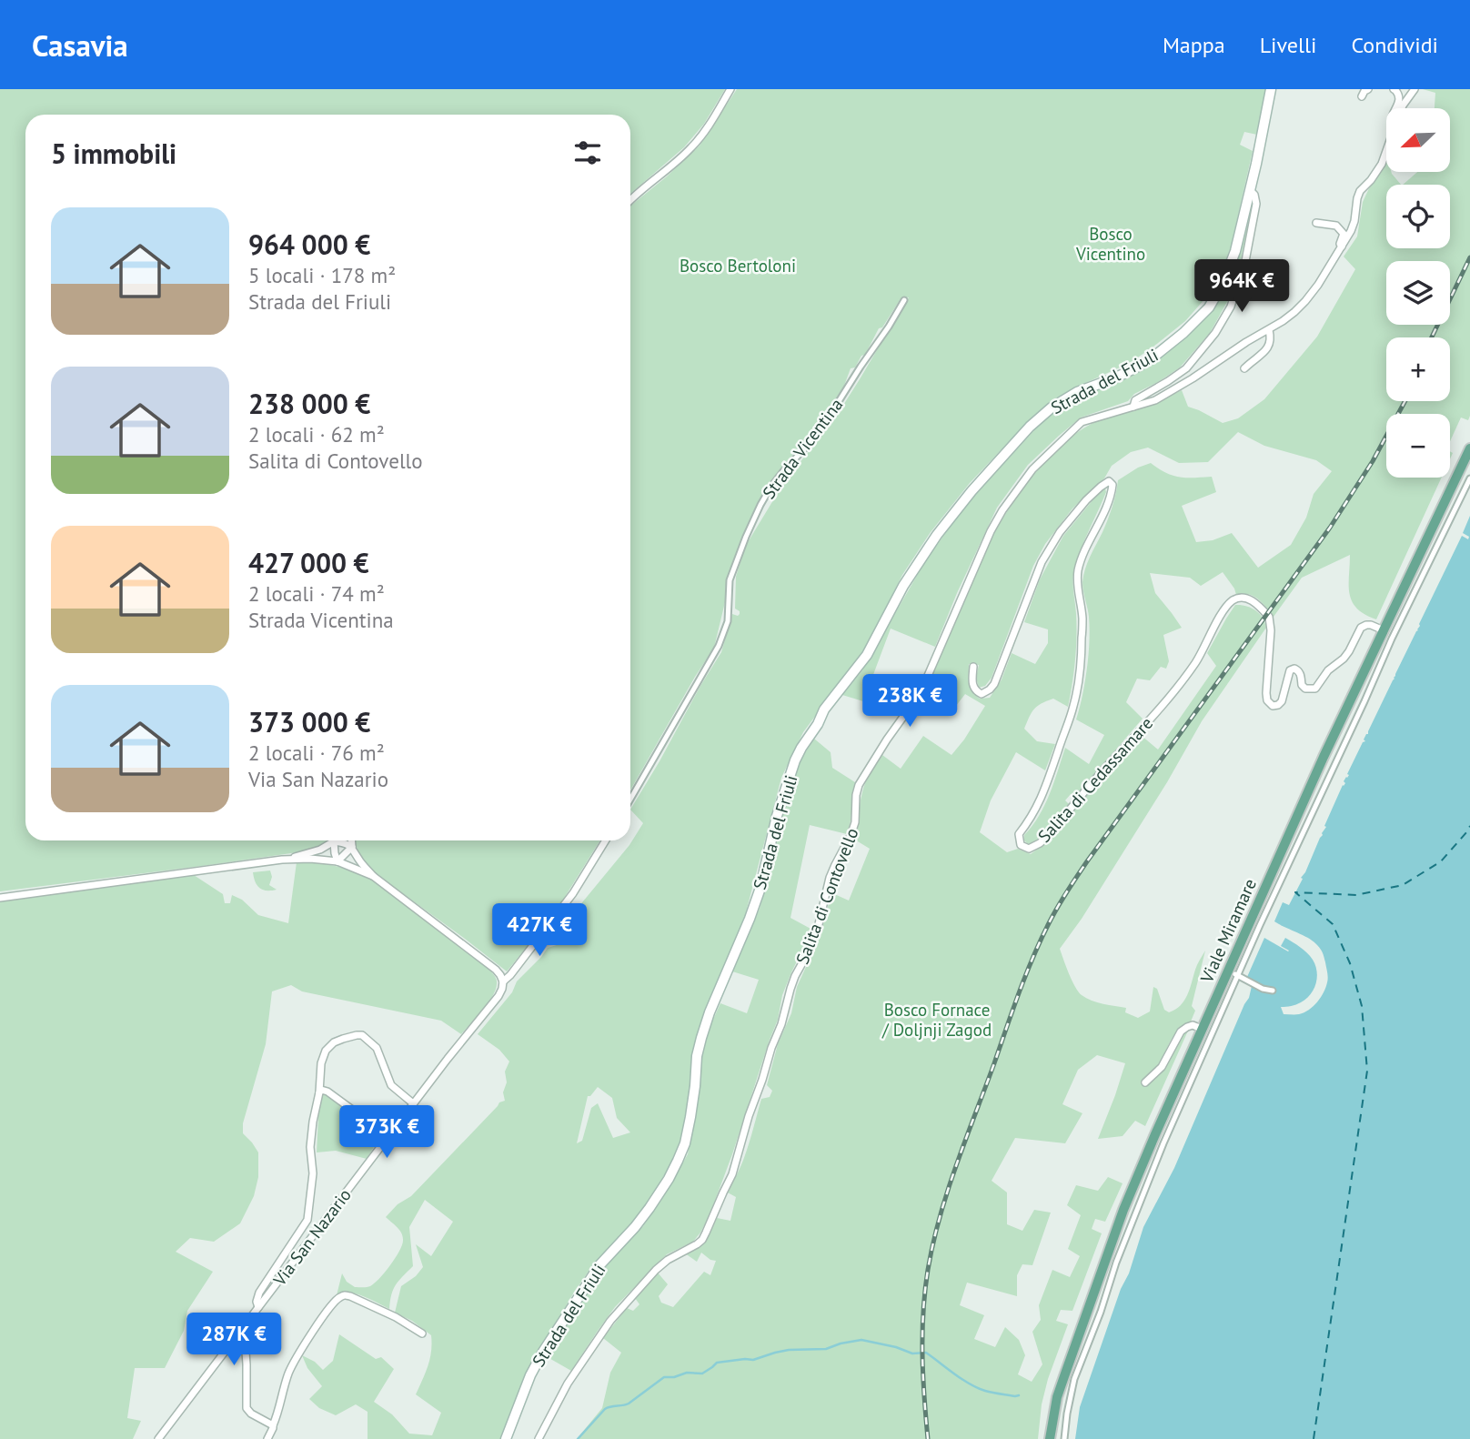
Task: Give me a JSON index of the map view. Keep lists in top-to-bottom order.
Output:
{
  "streets": {
    "main road": ["Strada del Friuli", "Viale Miramare"],
    "street": [
      "Strada Vicentina",
      "Salita di Cedassamare",
      "Salita di Contovello",
      "Via San Nazario"
    ]
  },
  "crossings": [
    ["Strada del Friuli", "Salita di Contovello"],
    ["Salita di Cedassamare", "Viale Miramare"]
  ],
  "parks": ["Bosco Vicentino", "Bosco Bertoloni", "Bosco Fornace / Doljnji Zagod"],
  "north": "bottom left",
  "page": {
    "header": "Casavia",
    "nav": ["Mappa", "Livelli", "Condividi"],
    "map_buttons": ["+", "−"],
    "heading": "5 immobili",
    "list": [
      {
        "name": "964 000 €",
        "note": "5 locali · 178 m² · Strada del Friuli"
      },
      {
        "name": "238 000 €",
        "note": "2 locali · 62 m² · Salita di Contovello"
      },
      {
        "name": "427 000 €",
        "note": "2 locali · 74 m² · Strada Vicentina"
      },
      {
        "name": "373 000 €",
        "note": "2 locali · 76 m² · Via San Nazario"
      }
    ],
    "price": [
      "964K €",
      "238K €",
      "427K €",
      "373K €",
      "287K €"
    ]
  }
}
